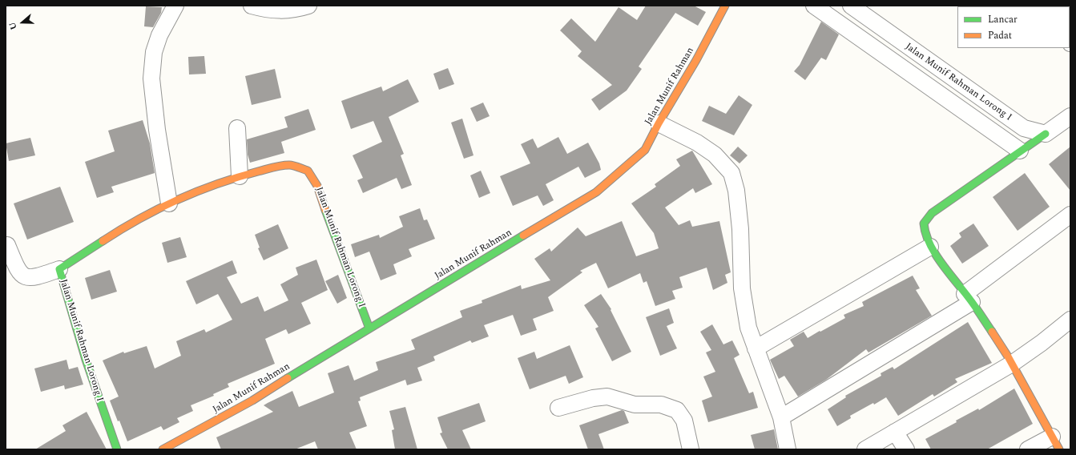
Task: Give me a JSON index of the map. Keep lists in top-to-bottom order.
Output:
{
  "streets": {
    "street": ["Jalan Munif Rahman Lorong I", "Jalan Munif Rahman"]
  },
  "crossings": [
    ["Jalan Munif Rahman Lorong I", "Jalan Munif Rahman"]
  ],
  "legend": ["Lancar", "Padat"],
  "north": "left"
}
